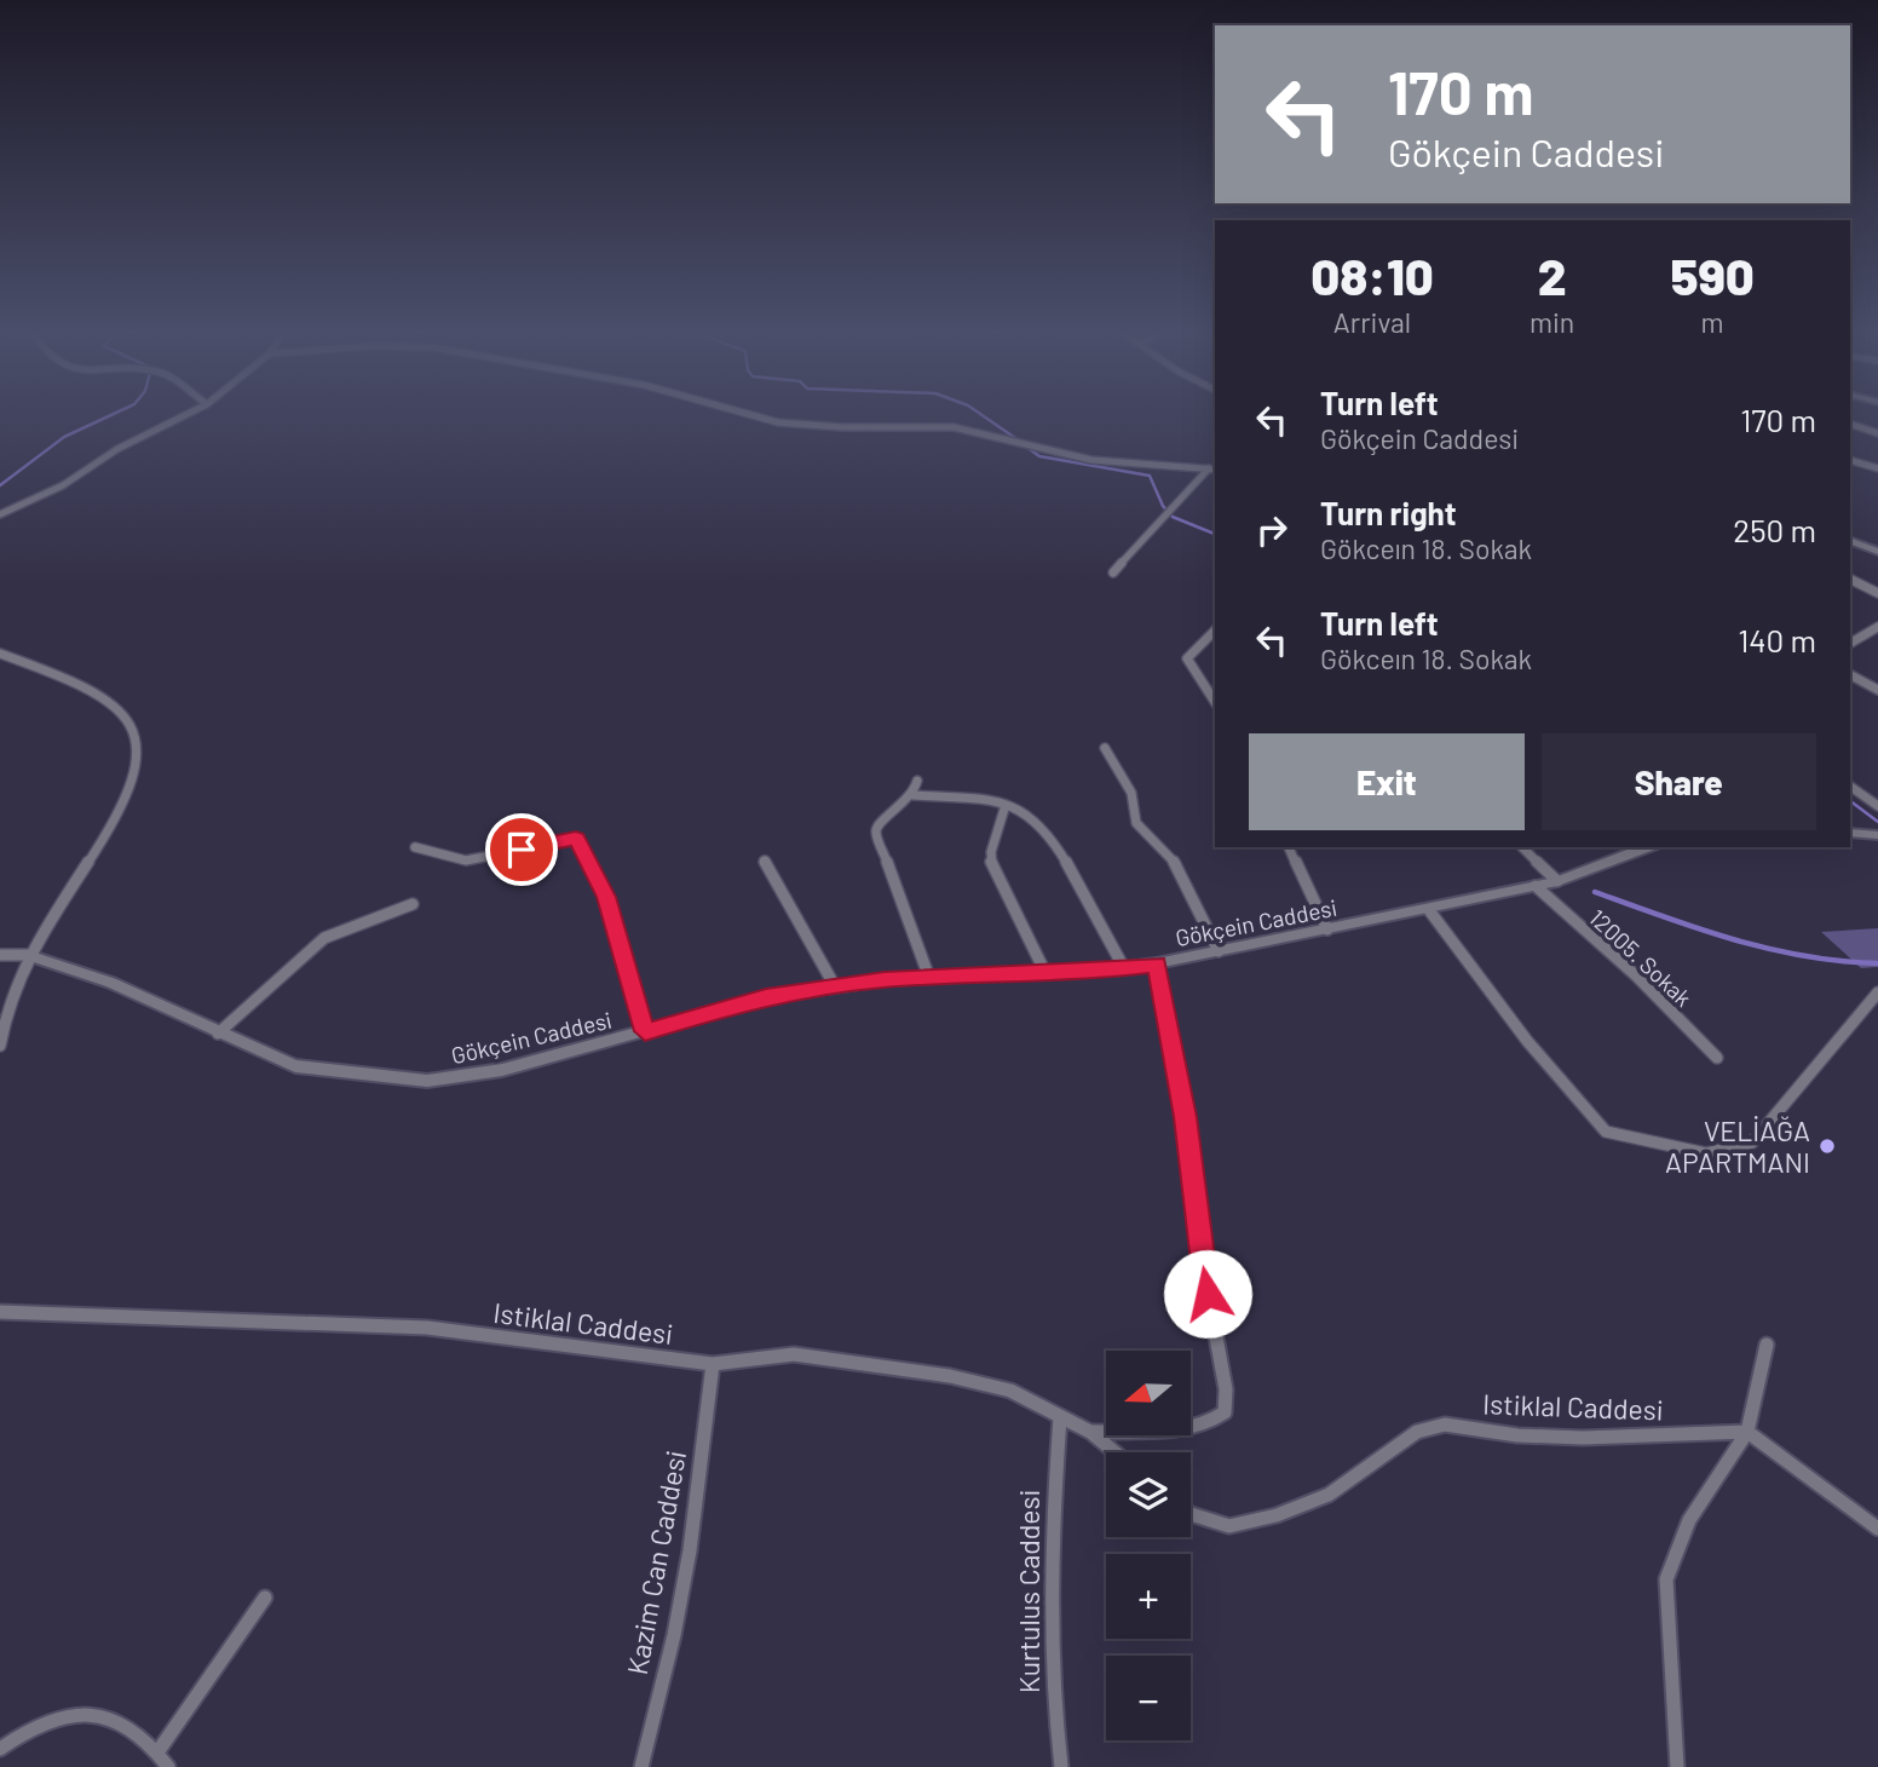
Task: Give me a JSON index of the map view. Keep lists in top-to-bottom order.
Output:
{
  "streets": {
    "street": [
      "Gökçein Caddesi",
      "12005. Sokak",
      "Istiklal Caddesi",
      "Kazim Can Caddesi",
      "Kurtulus Caddesi"
    ]
  },
  "crossings": [
    ["Gökçein Caddesi", "12005. Sokak"],
    ["Istiklal Caddesi", "Kazim Can Caddesi"],
    ["Istiklal Caddesi", "Kurtulus Caddesi"]
  ],
  "places": ["VELİAĞA APARTMANI"],
  "north": "left",
  "page": {
    "turn": ["170 m", "Gökçein Caddesi"],
    "eta": [
      "08:10",
      "Arrival",
      "2",
      "min",
      "590",
      "m"
    ],
    "list": [
      {
        "name": "Turn left",
        "note": "Gökçein Caddesi",
        "value": "170 m"
      },
      {
        "name": "Turn right",
        "note": "Gökceın 18. Sokak",
        "value": "250 m"
      },
      {
        "name": "Turn left",
        "note": "Gökceın 18. Sokak",
        "value": "140 m"
      }
    ],
    "buttons": ["Exit", "Share"],
    "map_buttons": ["+", "−"]
  }
}
